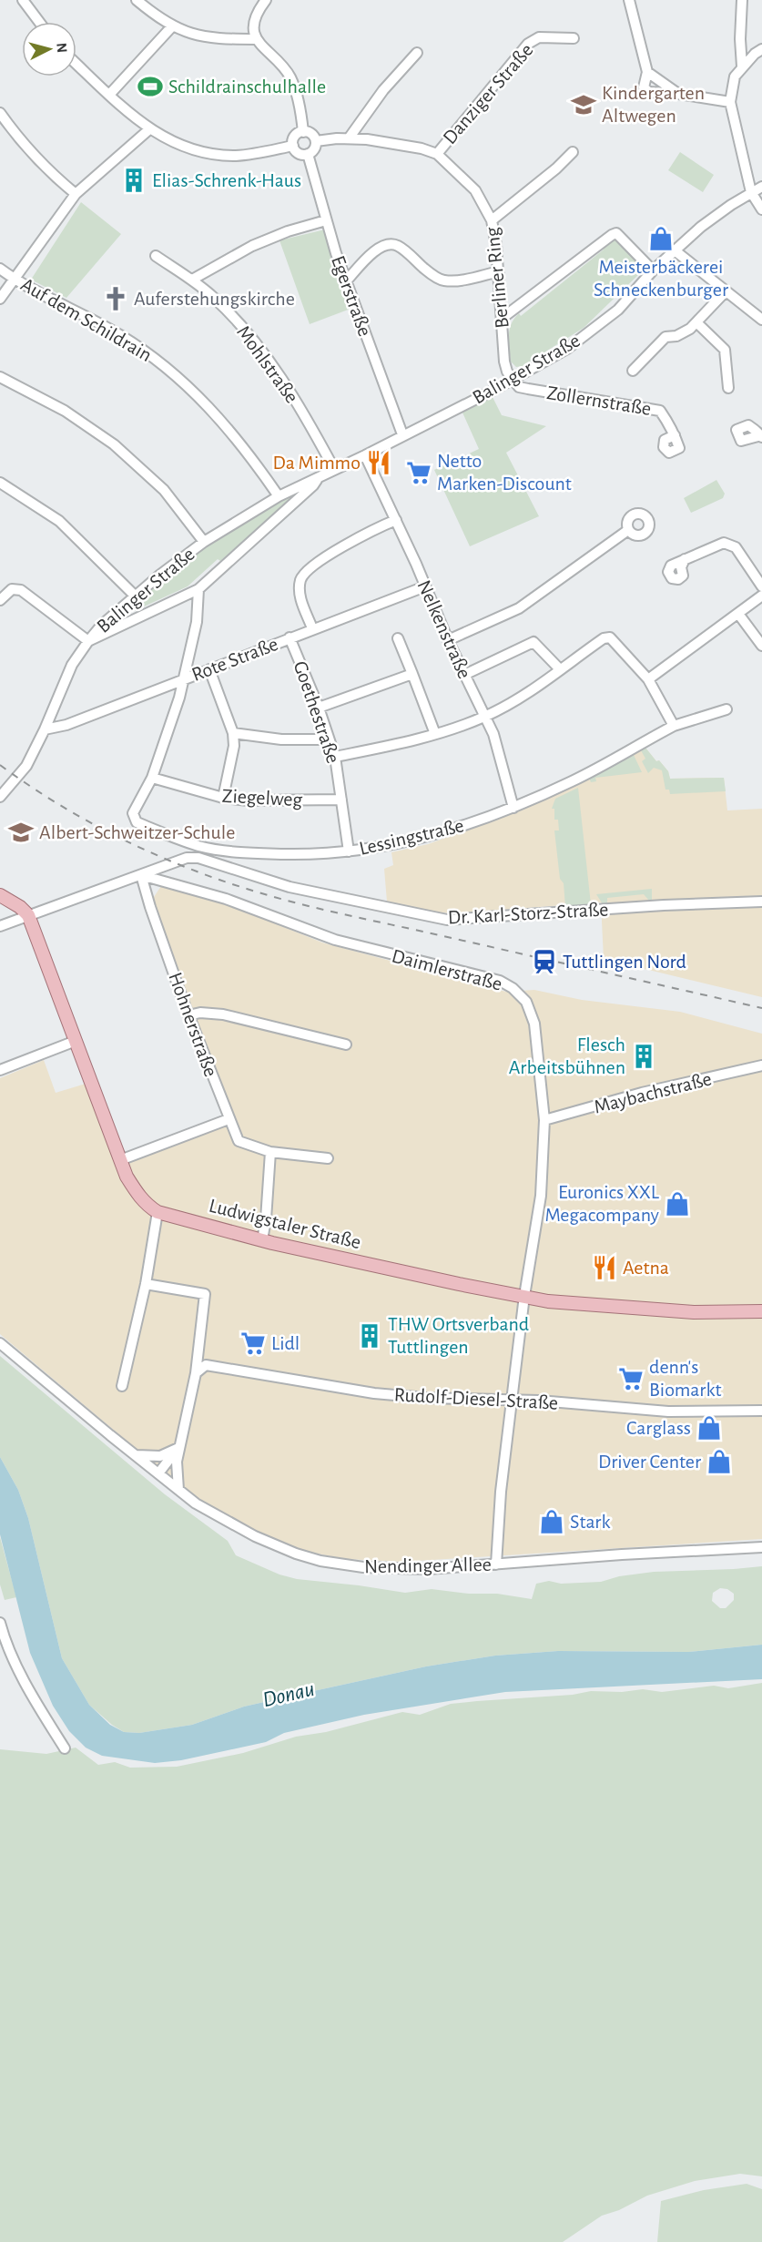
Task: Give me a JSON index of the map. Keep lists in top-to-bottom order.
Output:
{
  "streets": {
    "main road": ["Ludwigstaler Straße"],
    "street": [
      "Danziger Straße",
      "Berliner Ring",
      "Egerstraße",
      "Auf dem Schildrain",
      "Mohlstraße",
      "Balinger Straße",
      "Zollernstraße",
      "Nelkenstraße",
      "Rote Straße",
      "Goethestraße",
      "Ziegelweg",
      "Lessingstraße",
      "Dr. Karl-Storz-Straße",
      "Daimlerstraße",
      "Hohnerstraße",
      "Maybachstraße",
      "Rudolf-Diesel-Straße",
      "Nendinger Allee"
    ]
  },
  "crossings": [
    ["Danziger Straße", "Berliner Ring"],
    ["Berliner Ring", "Egerstraße"],
    ["Berliner Ring", "Balinger Straße"],
    ["Berliner Ring", "Zollernstraße"],
    ["Egerstraße", "Balinger Straße"],
    ["Auf dem Schildrain", "Balinger Straße"],
    ["Mohlstraße", "Balinger Straße"],
    ["Balinger Straße", "Zollernstraße"],
    ["Balinger Straße", "Nelkenstraße"],
    ["Balinger Straße", "Rote Straße"],
    ["Nelkenstraße", "Rote Straße"],
    ["Nelkenstraße", "Lessingstraße"],
    ["Rote Straße", "Goethestraße"],
    ["Goethestraße", "Ziegelweg"],
    ["Goethestraße", "Lessingstraße"],
    ["Ziegelweg", "Lessingstraße"],
    ["Dr. Karl-Storz-Straße", "Daimlerstraße"],
    ["Dr. Karl-Storz-Straße", "Hohnerstraße"],
    ["Dr. Karl-Storz-Straße", "Ludwigstaler Straße"],
    ["Daimlerstraße", "Hohnerstraße"],
    ["Daimlerstraße", "Maybachstraße"],
    ["Daimlerstraße", "Ludwigstaler Straße"],
    ["Daimlerstraße", "Rudolf-Diesel-Straße"],
    ["Daimlerstraße", "Nendinger Allee"]
  ],
  "water": ["Donau"],
  "places": {
    "sports": ["Schildrainschulhalle"],
    "school or university": ["Kindergarten Altwegen", "Albert-Schweitzer-Schule"],
    "building": ["Elias-Schrenk-Haus", "Flesch Arbeitsbühnen", "THW Ortsverband Tuttlingen"],
    "shop": [
      "Meisterbäckerei Schneckenburger",
      "Euronics XXL Megacompany",
      "Carglass",
      "Driver Center",
      "Stark"
    ],
    "church": ["Auferstehungskirche"],
    "restaurant": ["Da Mimmo", "Aetna"],
    "supermarket": ["Netto Marken-Discount", "Lidl", "denn's Biomarkt"],
    "station": ["Tuttlingen Nord"]
  },
  "north": "right"
}
